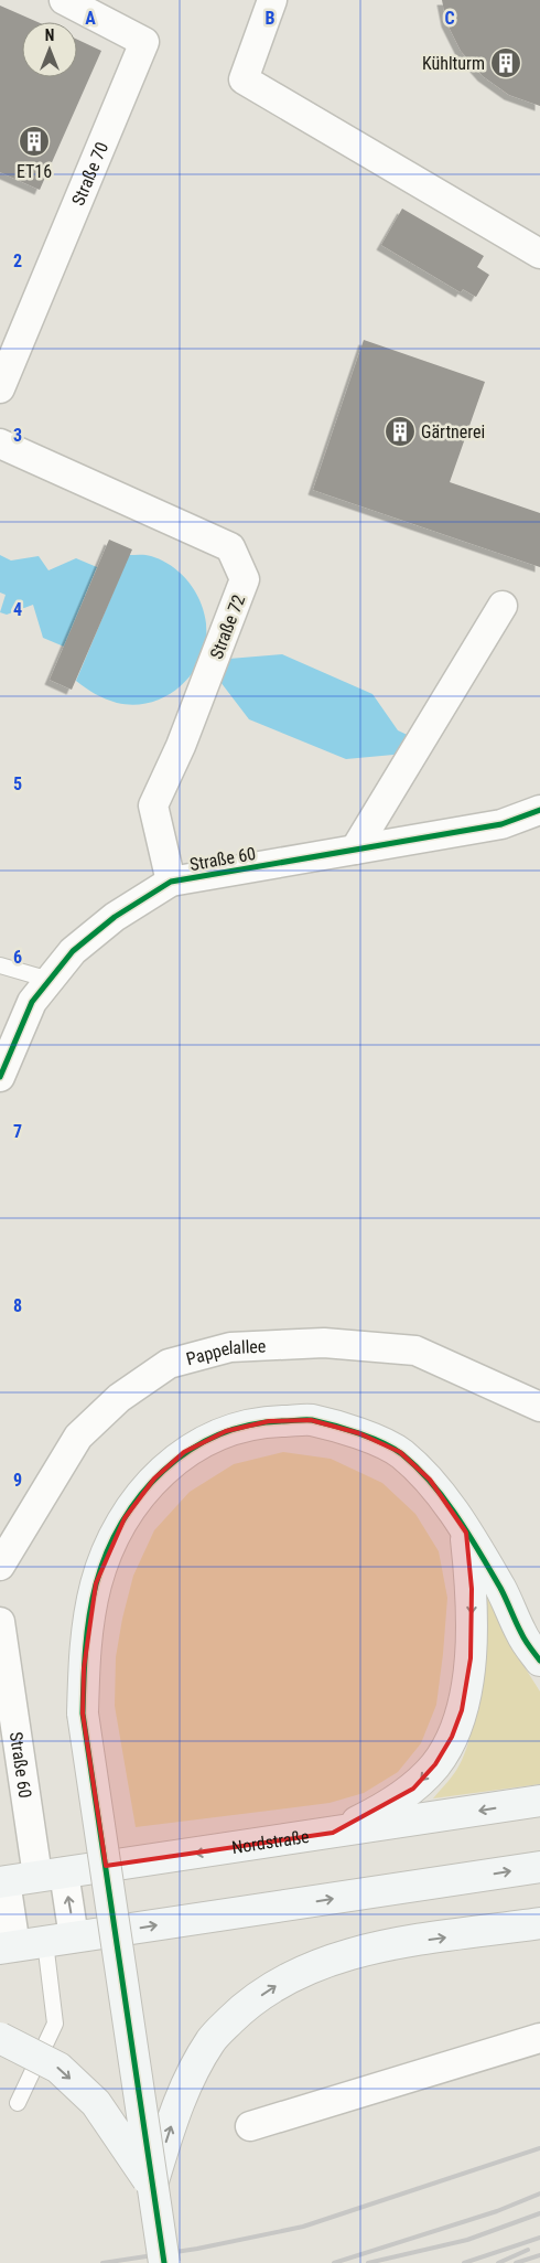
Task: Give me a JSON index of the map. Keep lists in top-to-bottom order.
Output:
{
  "streets": {
    "street": [
      "Straße 70",
      "Straße 72",
      "Straße 60",
      "Pappelallee",
      "Nordstraße"
    ]
  },
  "crossings": [
    ["Straße 72", "Straße 60"],
    ["Straße 60", "Nordstraße"]
  ],
  "places": {
    "building": ["Kühlturm", "ET16", "Gärtnerei"]
  },
  "north": "top",
  "grid": {
    "columns": ["A", "B", "C"],
    "rows": [
      "2",
      "3",
      "4",
      "5",
      "6",
      "7",
      "8",
      "9"
    ]
  }
}
